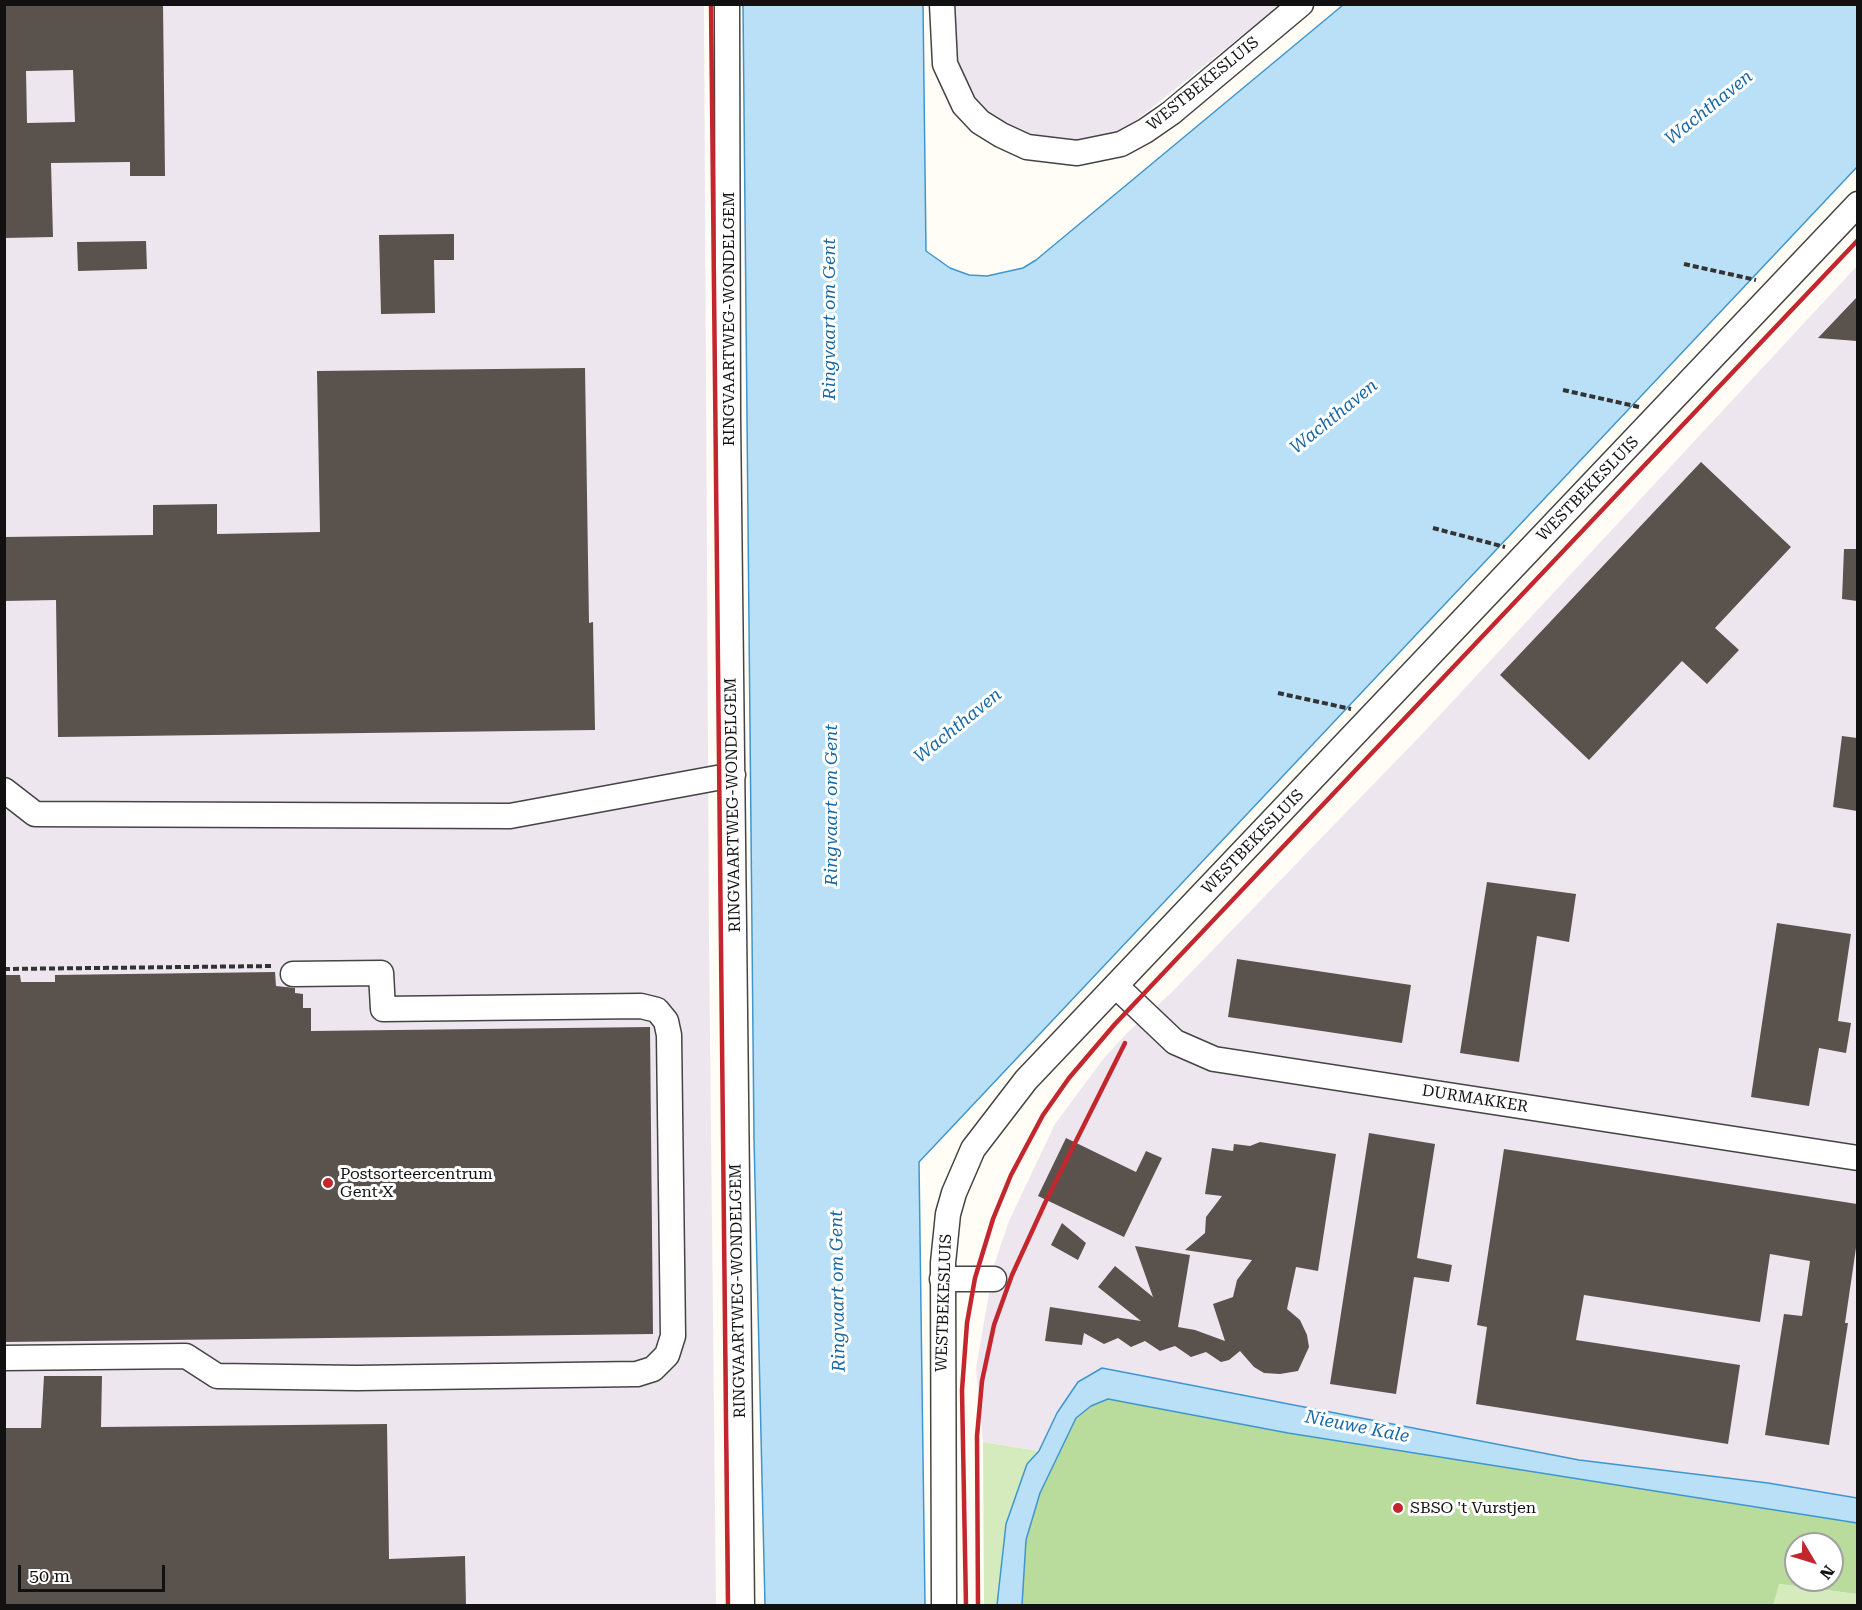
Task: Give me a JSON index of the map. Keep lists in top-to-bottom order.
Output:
{
  "streets": {
    "street": ["WESTBEKESLUIS", "RINGVAARTWEG-WONDELGEM", "DURMAKKER"]
  },
  "crossings": [
    ["WESTBEKESLUIS", "DURMAKKER"]
  ],
  "water": ["Wachthaven", "Ringvaart om Gent", "Nieuwe Kale"],
  "places": ["Postsorteercentrum Gent X", "SBSO 't Vurstjen"],
  "scale_bar": "50 m",
  "north": "bottom right"
}
